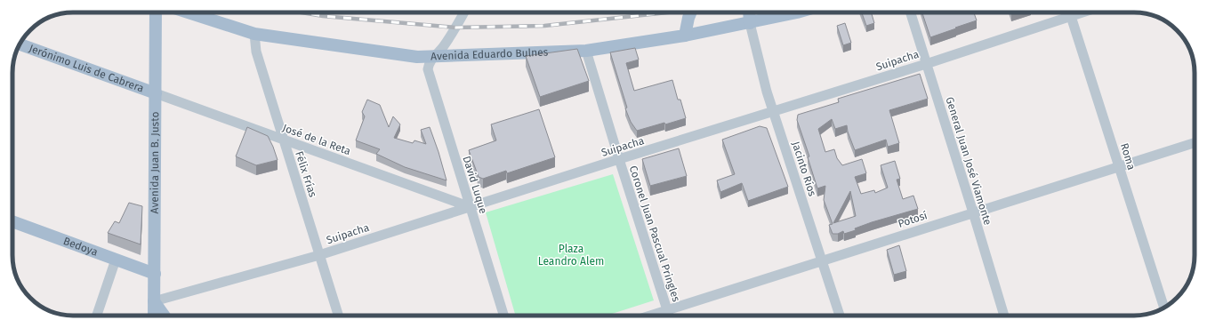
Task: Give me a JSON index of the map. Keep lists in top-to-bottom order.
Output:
{
  "streets": {
    "main road": [
      "Avenida Eduardo Bulnes",
      "Jerónimo Luis de Cabrera",
      "Avenida Juan B. Justo",
      "Bedoya"
    ],
    "street": [
      "Suipacha",
      "José de la Reta",
      "Roma",
      "General Juan José Viamonte",
      "Jacinto Ríos",
      "Félix Frías",
      "David Luque",
      "Potosí",
      "Coronel Juan Pascual Pringles"
    ]
  },
  "crossings": [
    ["Avenida Eduardo Bulnes", "Jacinto Ríos"],
    ["Avenida Eduardo Bulnes", "Félix Frías"],
    ["Avenida Eduardo Bulnes", "David Luque"],
    ["Avenida Eduardo Bulnes", "Coronel Juan Pascual Pringles"],
    ["Suipacha", "José de la Reta"],
    ["Suipacha", "Roma"],
    ["Suipacha", "General Juan José Viamonte"],
    ["Suipacha", "Avenida Juan B. Justo"],
    ["Suipacha", "Jacinto Ríos"],
    ["Suipacha", "Félix Frías"],
    ["Suipacha", "David Luque"],
    ["Suipacha", "Coronel Juan Pascual Pringles"],
    ["Jerónimo Luis de Cabrera", "José de la Reta"],
    ["Jerónimo Luis de Cabrera", "Avenida Juan B. Justo"],
    ["José de la Reta", "Avenida Juan B. Justo"],
    ["José de la Reta", "Félix Frías"],
    ["José de la Reta", "David Luque"],
    ["Roma", "Potosí"],
    ["General Juan José Viamonte", "Potosí"],
    ["Avenida Juan B. Justo", "Bedoya"],
    ["Jacinto Ríos", "Potosí"],
    ["Potosí", "Coronel Juan Pascual Pringles"]
  ],
  "parks": ["Plaza Leandro Alem"]
}
